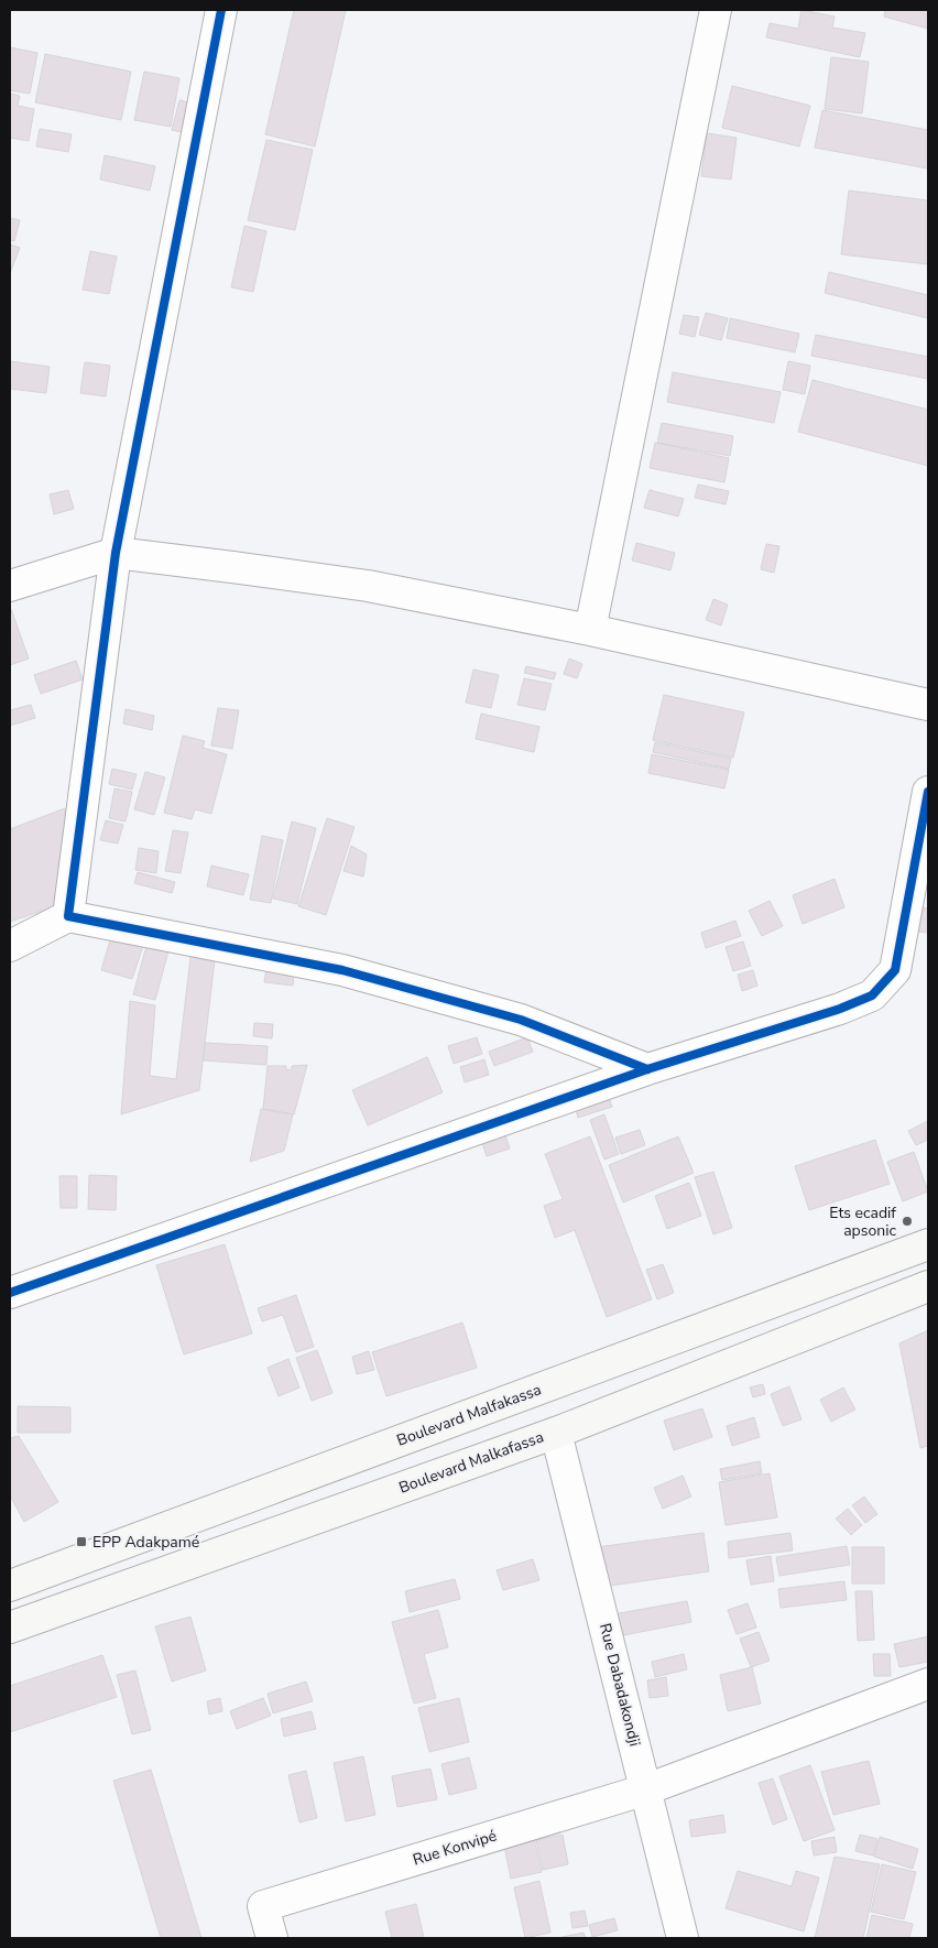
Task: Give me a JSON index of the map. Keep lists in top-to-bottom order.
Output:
{
  "streets": {
    "main road": ["Boulevard Malfakassa", "Boulevard Malkafassa"],
    "street": ["Rue Dabadakondji", "Rue Konvipé"]
  },
  "crossings": [
    ["Boulevard Malkafassa", "Rue Dabadakondji"],
    ["Rue Dabadakondji", "Rue Konvipé"]
  ],
  "places": {
    "other": ["Ets ecadif apsonic"],
    "transit": ["EPP Adakpamé"]
  }
}
